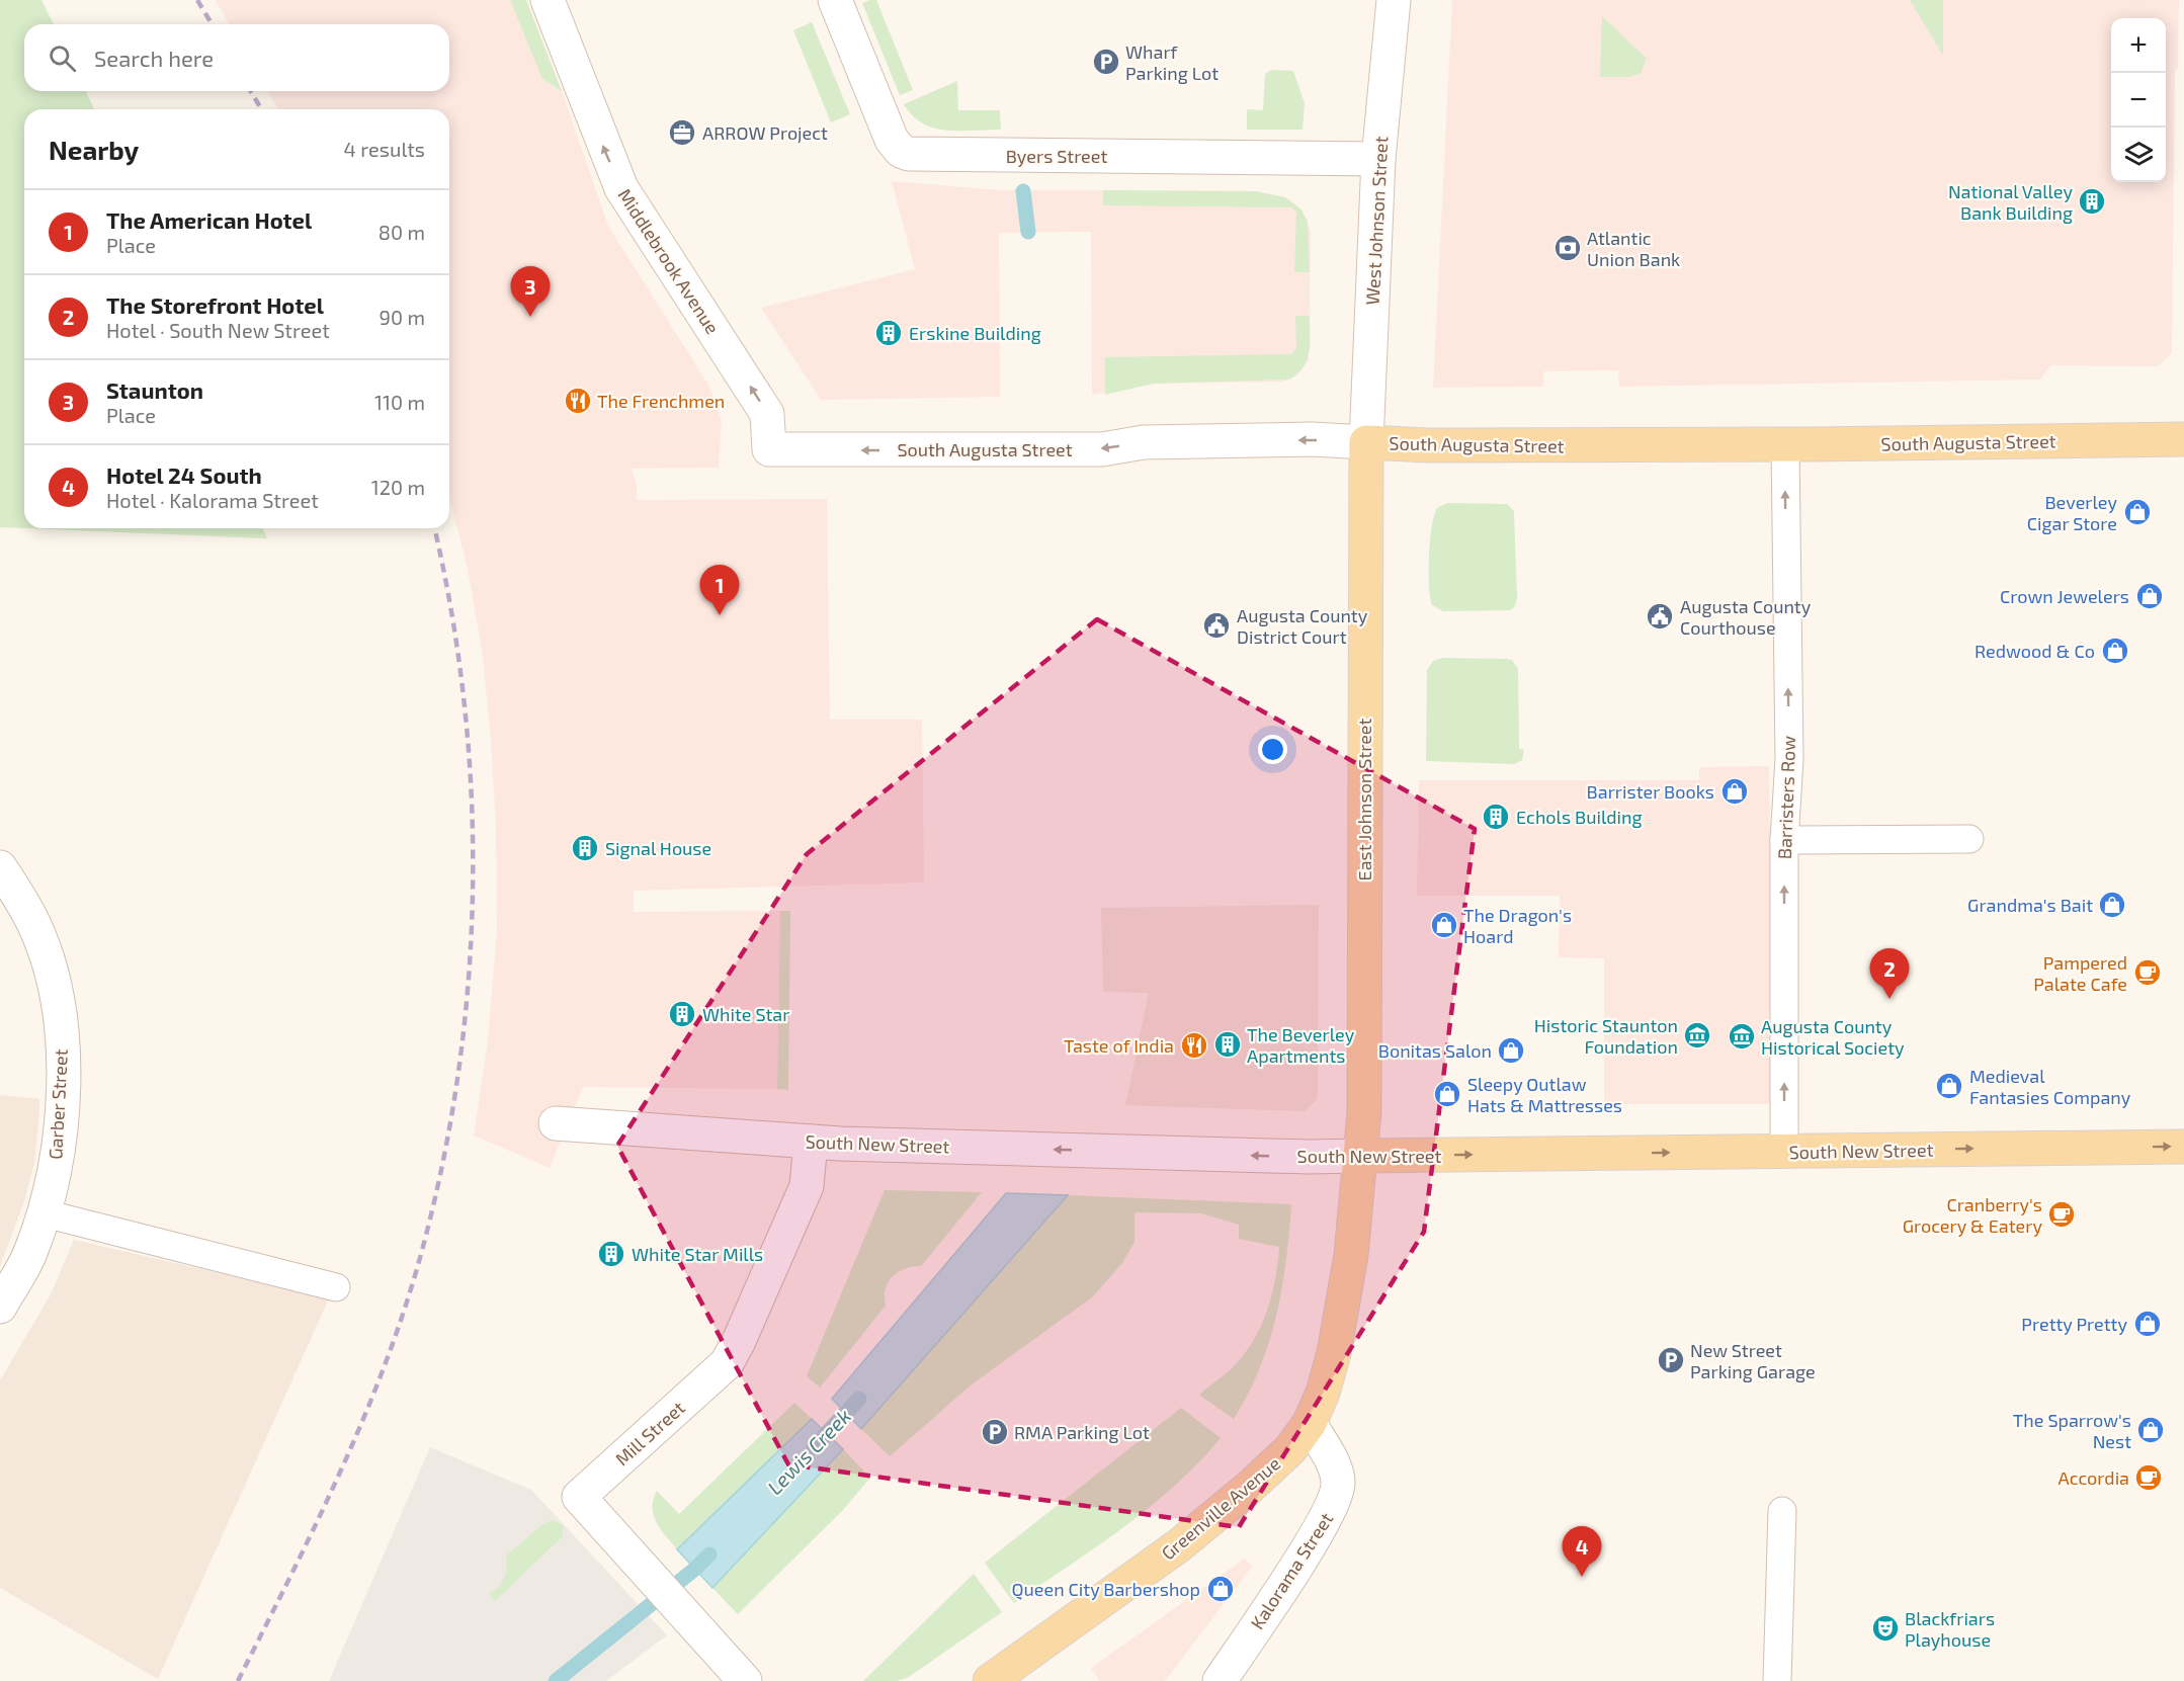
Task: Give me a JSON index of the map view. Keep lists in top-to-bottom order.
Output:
{
  "streets": {
    "main road": [
      "South Augusta Street",
      "East Johnson Street",
      "South New Street",
      "Greenville Avenue"
    ],
    "street": [
      "Byers Street",
      "West Johnson Street",
      "Middlebrook Avenue",
      "Garber Street",
      "Mill Street",
      "Kalorama Street"
    ],
    "lane": ["Barristers Row"]
  },
  "crossings": [
    ["Byers Street", "West Johnson Street"],
    ["West Johnson Street", "South Augusta Street"],
    ["West Johnson Street", "East Johnson Street"],
    ["Middlebrook Avenue", "South Augusta Street"],
    ["South Augusta Street", "Barristers Row"],
    ["South Augusta Street", "East Johnson Street"],
    ["Barristers Row", "South New Street"],
    ["East Johnson Street", "South New Street"],
    ["East Johnson Street", "Greenville Avenue"],
    ["South New Street", "Mill Street"],
    ["South New Street", "Greenville Avenue"],
    ["Greenville Avenue", "Kalorama Street"]
  ],
  "one_way": ["Middlebrook Avenue", "South Augusta Street", "Barristers Row"],
  "water": ["Lewis Creek"],
  "places": {
    "parking": ["Wharf Parking Lot", "New Street Parking Garage", "RMA Parking Lot"],
    "office": ["ARROW Project"],
    "building": [
      "National Valley Bank Building",
      "Erskine Building",
      "Echols Building",
      "Signal House",
      "White Star",
      "The Beverley Apartments",
      "White Star Mills"
    ],
    "bank": ["Atlantic Union Bank"],
    "restaurant": ["The Frenchmen", "Taste of India"],
    "shop": [
      "Beverley Cigar Store",
      "Crown Jewelers",
      "Redwood & Co",
      "Barrister Books",
      "Grandma's Bait",
      "The Dragon's Hoard",
      "Bonitas Salon",
      "Medieval Fantasies Company",
      "Sleepy Outlaw Hats & Mattresses",
      "Pretty Pretty",
      "The Sparrow's Nest",
      "Queen City Barbershop"
    ],
    "public building": ["Augusta County Courthouse", "Augusta County District Court"],
    "cafe": ["Pampered Palate Cafe", "Cranberry's Grocery & Eatery", "Accordia"],
    "museum": ["Historic Staunton Foundation", "Augusta County Historical Society"],
    "theatre": ["Blackfriars Playhouse"]
  },
  "page": {
    "map_buttons": ["+", "−"],
    "search": "Search here",
    "heading": ["Nearby", "4 results"],
    "list": [
      {
        "mark": "1",
        "name": "The American Hotel",
        "note": "Place",
        "value": "80 m"
      },
      {
        "mark": "2",
        "name": "The Storefront Hotel",
        "note": "Hotel · South New Street",
        "value": "90 m"
      },
      {
        "mark": "3",
        "name": "Staunton",
        "note": "Place",
        "value": "110 m"
      },
      {
        "mark": "4",
        "name": "Hotel 24 South",
        "note": "Hotel · Kalorama Street",
        "value": "120 m"
      }
    ],
    "pins": [
      "3",
      "1",
      "2",
      "4"
    ]
  }
}
